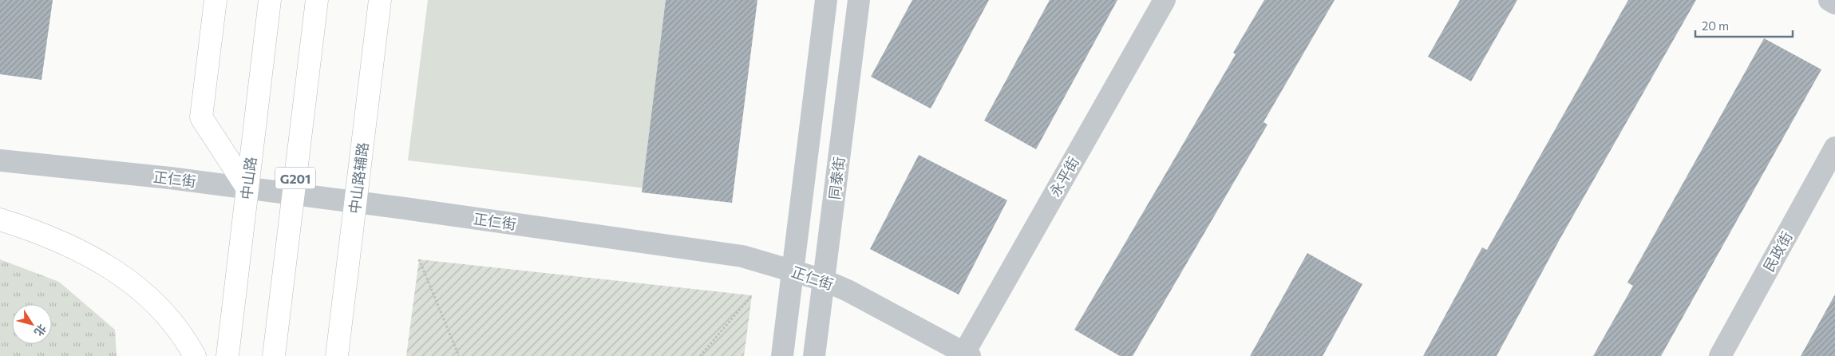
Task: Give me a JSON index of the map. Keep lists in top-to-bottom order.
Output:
{
  "streets": {
    "main road": ["中山路", "G201", "中山路辅路"],
    "street": [
      "永平街",
      "同泰街",
      "正仁街",
      "民政街"
    ]
  },
  "crossings": [
    ["永平街", "正仁街"],
    ["中山路", "正仁街"],
    ["G201", "正仁街"],
    ["中山路辅路", "正仁街"],
    ["同泰街", "正仁街"]
  ],
  "scale_bar": "20 m",
  "north": "bottom right"
}
